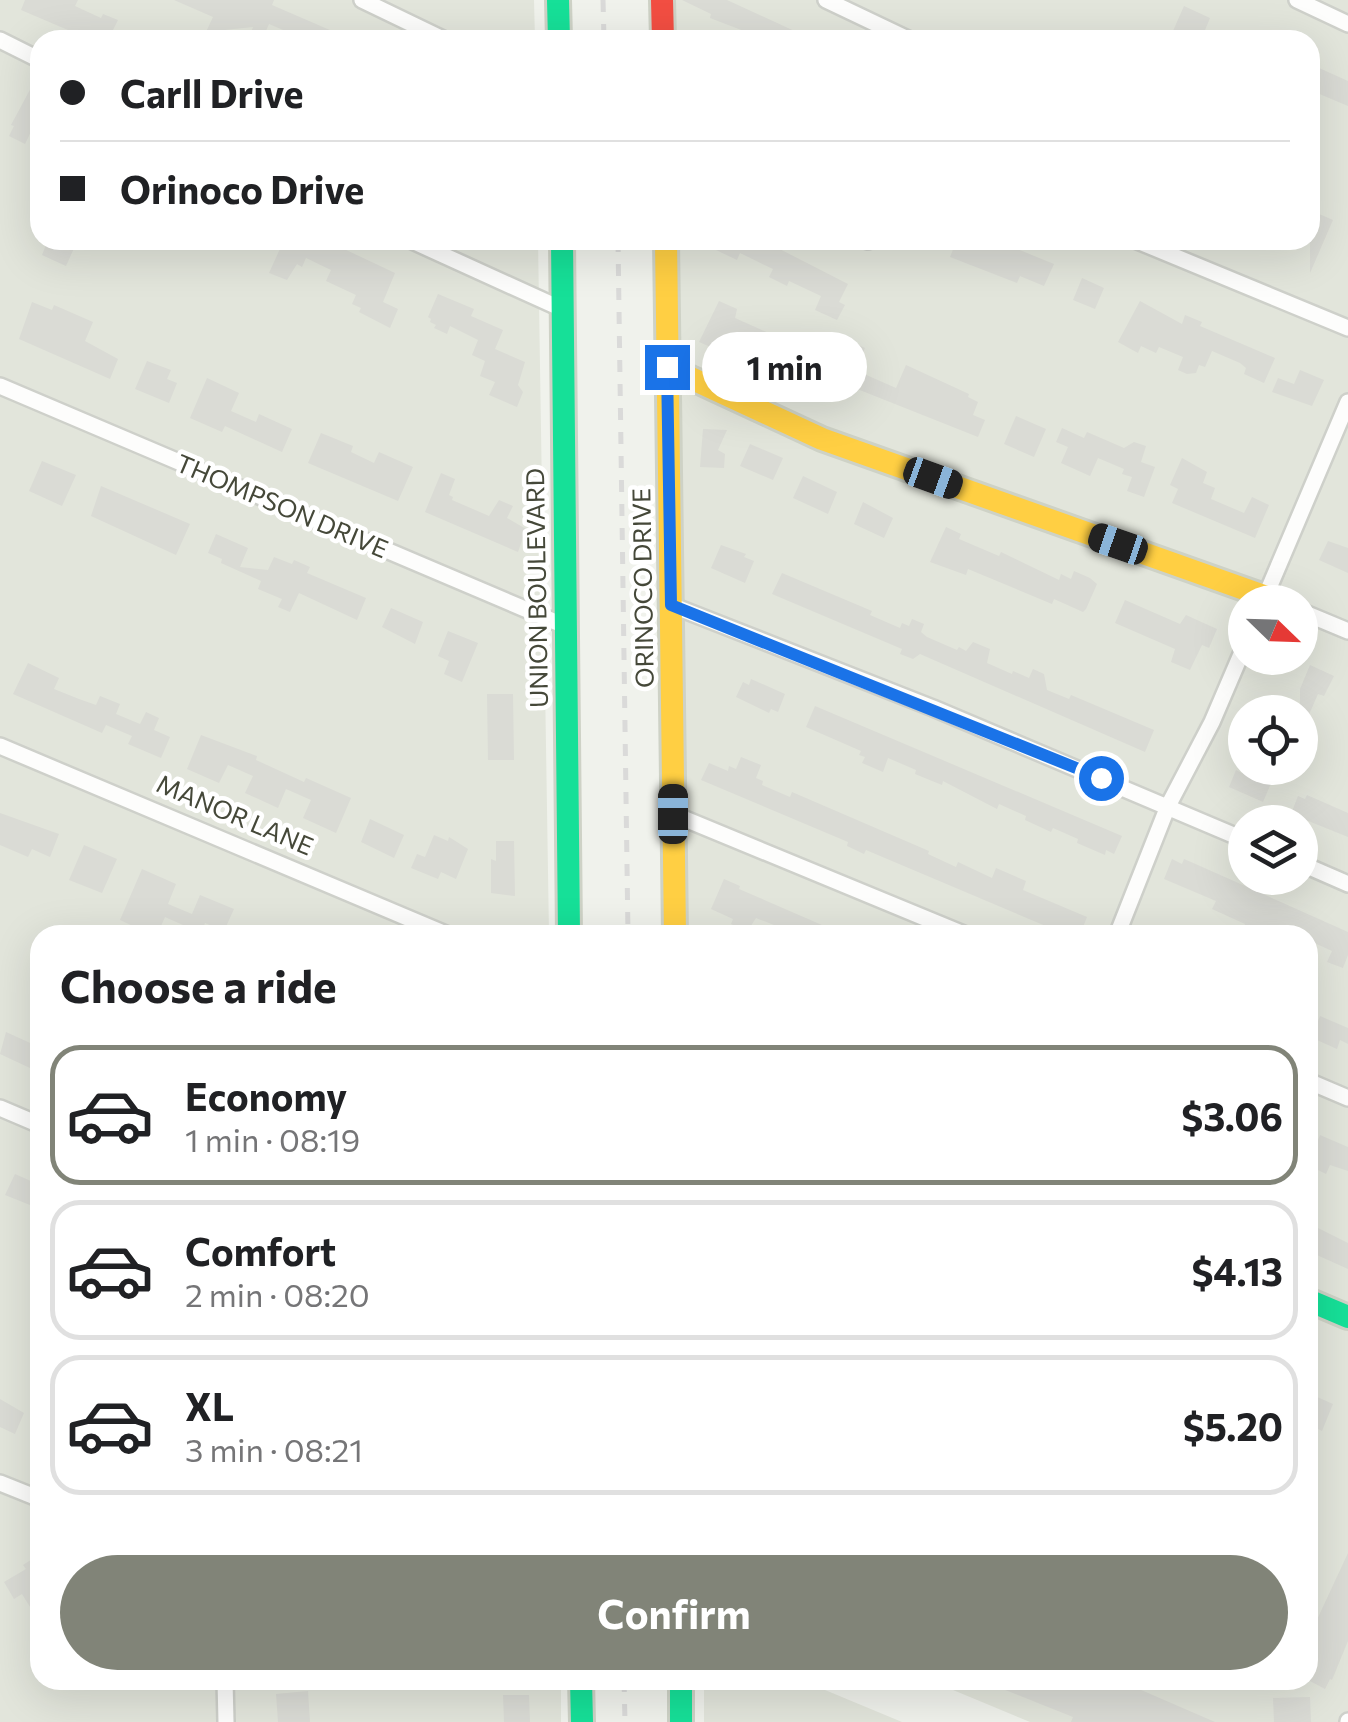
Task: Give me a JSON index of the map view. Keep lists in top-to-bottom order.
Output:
{
  "streets": {
    "street": [
      "THOMPSON DRIVE",
      "UNION BOULEVARD",
      "ORINOCO DRIVE",
      "MANOR LANE"
    ]
  },
  "crossings": [
    ["THOMPSON DRIVE", "UNION BOULEVARD"]
  ],
  "north": "bottom right",
  "page": {
    "banner": ["Carll Drive", "Orinoco Drive"],
    "bubble": "1 min",
    "heading": "Choose a ride",
    "list": [
      {
        "name": "Economy",
        "note": "1 min · 08:19",
        "value": "$3.06"
      },
      {
        "name": "Comfort",
        "note": "2 min · 08:20",
        "value": "$4.13"
      },
      {
        "name": "XL",
        "note": "3 min · 08:21",
        "value": "$5.20"
      }
    ],
    "buttons": "Confirm"
  }
}
